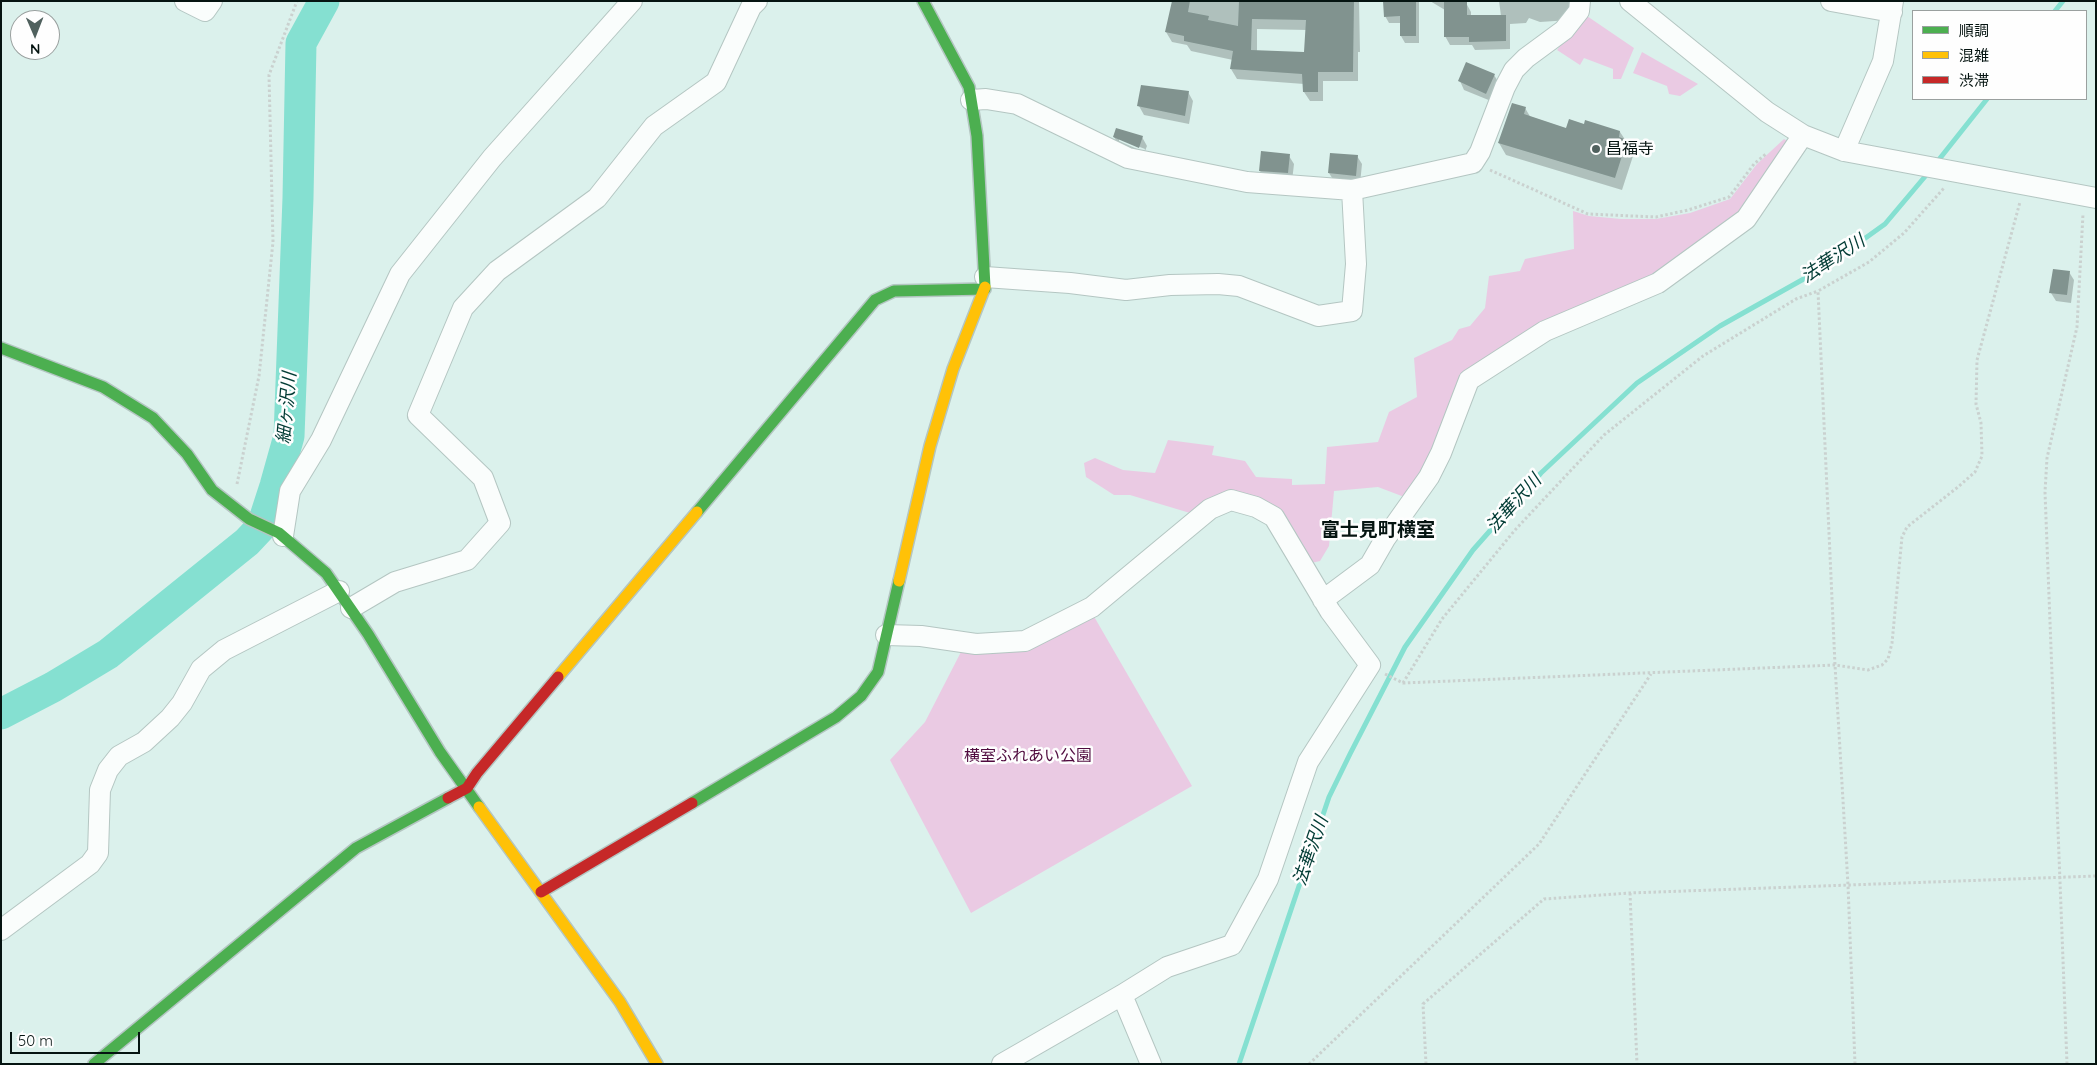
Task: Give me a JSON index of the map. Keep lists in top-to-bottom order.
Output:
{
  "districts": ["富士見町横室"],
  "water": ["法華沢川", "細ヶ沢川"],
  "parks": ["横室ふれあい公園"],
  "places": ["昌福寺"],
  "legend": ["順調", "混雑", "渋滞"],
  "scale_bar": "50 m",
  "north": "bottom"
}
